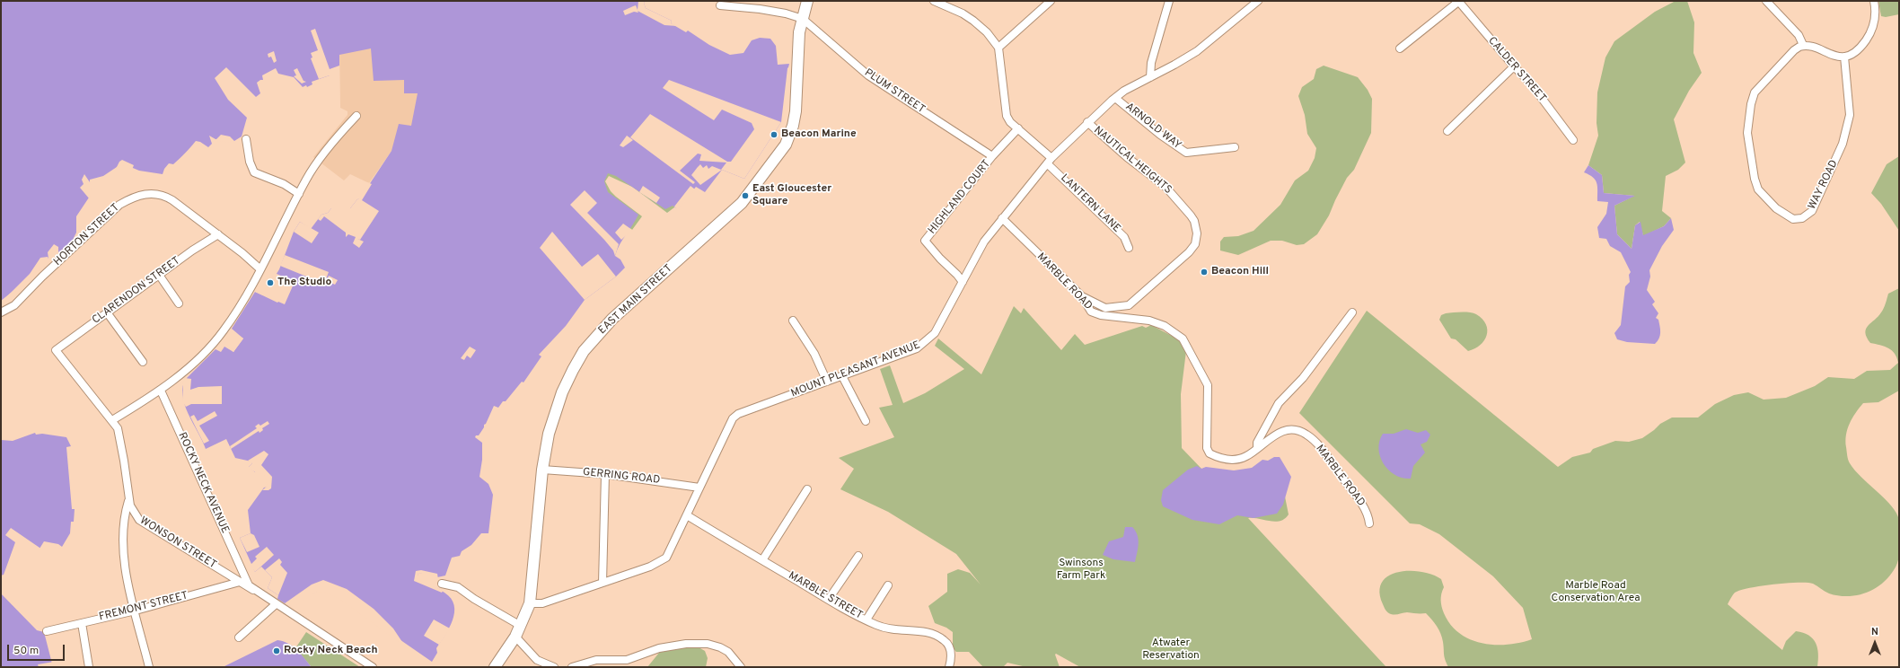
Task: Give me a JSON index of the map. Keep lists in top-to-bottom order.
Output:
{
  "streets": {
    "main road": ["EAST MAIN STREET"],
    "street": [
      "CALDER STREET",
      "PLUM STREET",
      "ARNOLD WAY",
      "NAUTICAL HEIGHTS",
      "WAY ROAD",
      "HIGHLAND COURT",
      "LANTERN LANE",
      "HORTON STREET",
      "MARBLE ROAD",
      "CLARENDON STREET",
      "MOUNT PLEASANT AVENUE",
      "GERRING ROAD",
      "ROCKY NECK AVENUE",
      "WONSON STREET",
      "MARBLE STREET",
      "FREMONT STREET"
    ]
  },
  "crossings": [
    ["PLUM STREET", "HIGHLAND COURT"],
    ["PLUM STREET", "EAST MAIN STREET"],
    ["ARNOLD WAY", "MOUNT PLEASANT AVENUE"],
    ["NAUTICAL HEIGHTS", "MARBLE ROAD"],
    ["NAUTICAL HEIGHTS", "MOUNT PLEASANT AVENUE"],
    ["HIGHLAND COURT", "LANTERN LANE"],
    ["HIGHLAND COURT", "MOUNT PLEASANT AVENUE"],
    ["LANTERN LANE", "MOUNT PLEASANT AVENUE"],
    ["HORTON STREET", "CLARENDON STREET"],
    ["MARBLE ROAD", "MOUNT PLEASANT AVENUE"],
    ["CLARENDON STREET", "WONSON STREET"],
    ["EAST MAIN STREET", "MOUNT PLEASANT AVENUE"],
    ["EAST MAIN STREET", "GERRING ROAD"],
    ["MOUNT PLEASANT AVENUE", "GERRING ROAD"],
    ["MOUNT PLEASANT AVENUE", "MARBLE STREET"],
    ["ROCKY NECK AVENUE", "WONSON STREET"],
    ["WONSON STREET", "FREMONT STREET"]
  ],
  "parks": ["Swinsons Farm Park", "Marble Road Conservation Area", "Atwater Reservation"],
  "places": [
    "Beacon Marine",
    "East Gloucester Square",
    "Beacon Hill",
    "The Studio",
    "Rocky Neck Beach"
  ],
  "scale_bar": "50 m",
  "north": "top"
}
